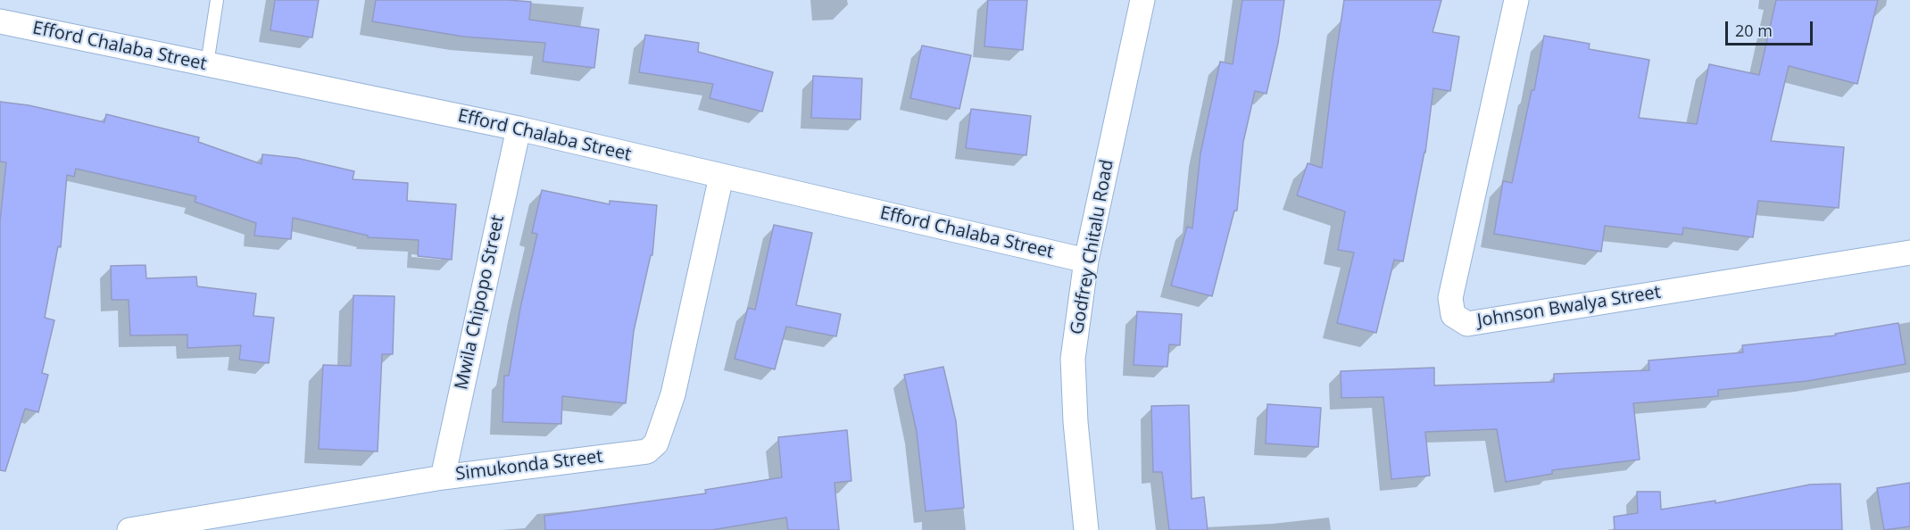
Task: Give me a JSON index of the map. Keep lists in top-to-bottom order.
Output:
{
  "streets": {
    "street": [
      "Efford Chalaba Street",
      "Godfrey Chitalu Road",
      "Mwila Chipopo Street",
      "Johnson Bwalya Street",
      "Simukonda Street"
    ]
  },
  "crossings": [
    ["Efford Chalaba Street", "Godfrey Chitalu Road"],
    ["Efford Chalaba Street", "Mwila Chipopo Street"],
    ["Efford Chalaba Street", "Simukonda Street"],
    ["Mwila Chipopo Street", "Simukonda Street"]
  ],
  "scale_bar": "20 m"
}
